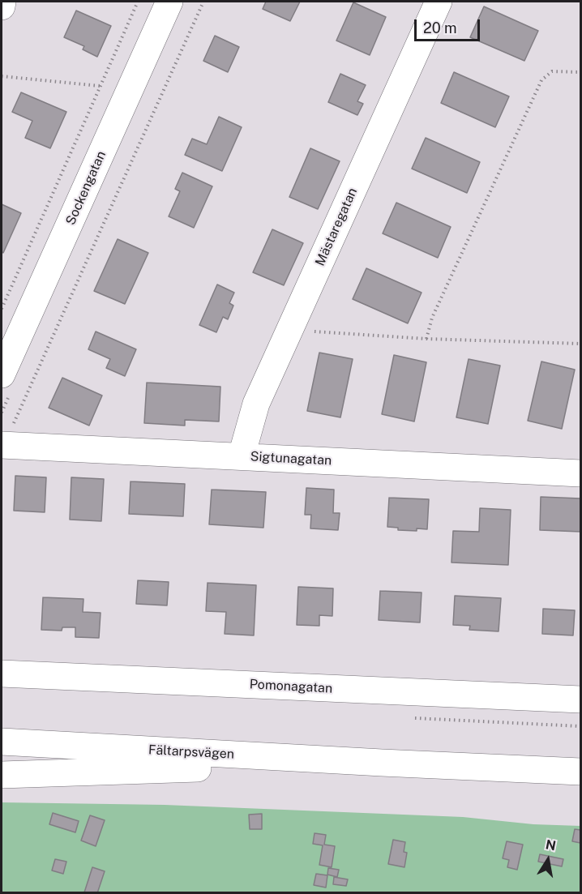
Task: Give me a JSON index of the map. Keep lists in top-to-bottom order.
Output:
{
  "streets": {
    "street": [
      "Sockengatan",
      "Mästaregatan",
      "Sigtunagatan",
      "Pomonagatan",
      "Fältarpsvägen"
    ]
  },
  "crossings": [
    ["Mästaregatan", "Sigtunagatan"]
  ],
  "scale_bar": "20 m",
  "north": "top"
}
